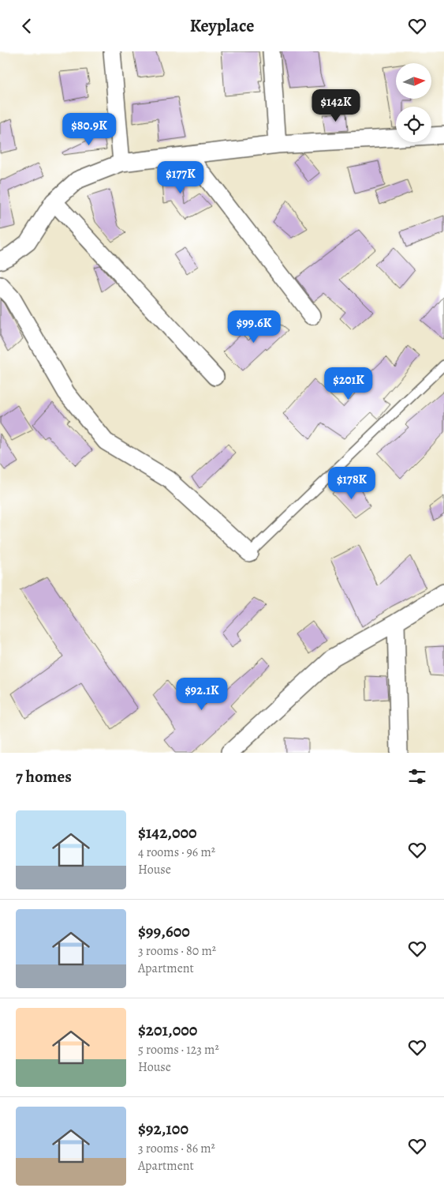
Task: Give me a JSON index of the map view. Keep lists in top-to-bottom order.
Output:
{
  "north": "right",
  "page": {
    "header": "Keyplace",
    "price": [
      "$142K",
      "$80.9K",
      "$177K",
      "$99.6K",
      "$201K",
      "$178K",
      "$92.1K"
    ],
    "heading": "7 homes",
    "list": [
      {
        "name": "$142,000",
        "note": "4 rooms · 96 m² · House"
      },
      {
        "name": "$99,600",
        "note": "3 rooms · 80 m² · Apartment"
      },
      {
        "name": "$201,000",
        "note": "5 rooms · 123 m² · House"
      },
      {
        "name": "$92,100",
        "note": "3 rooms · 86 m² · Apartment"
      }
    ]
  }
}
